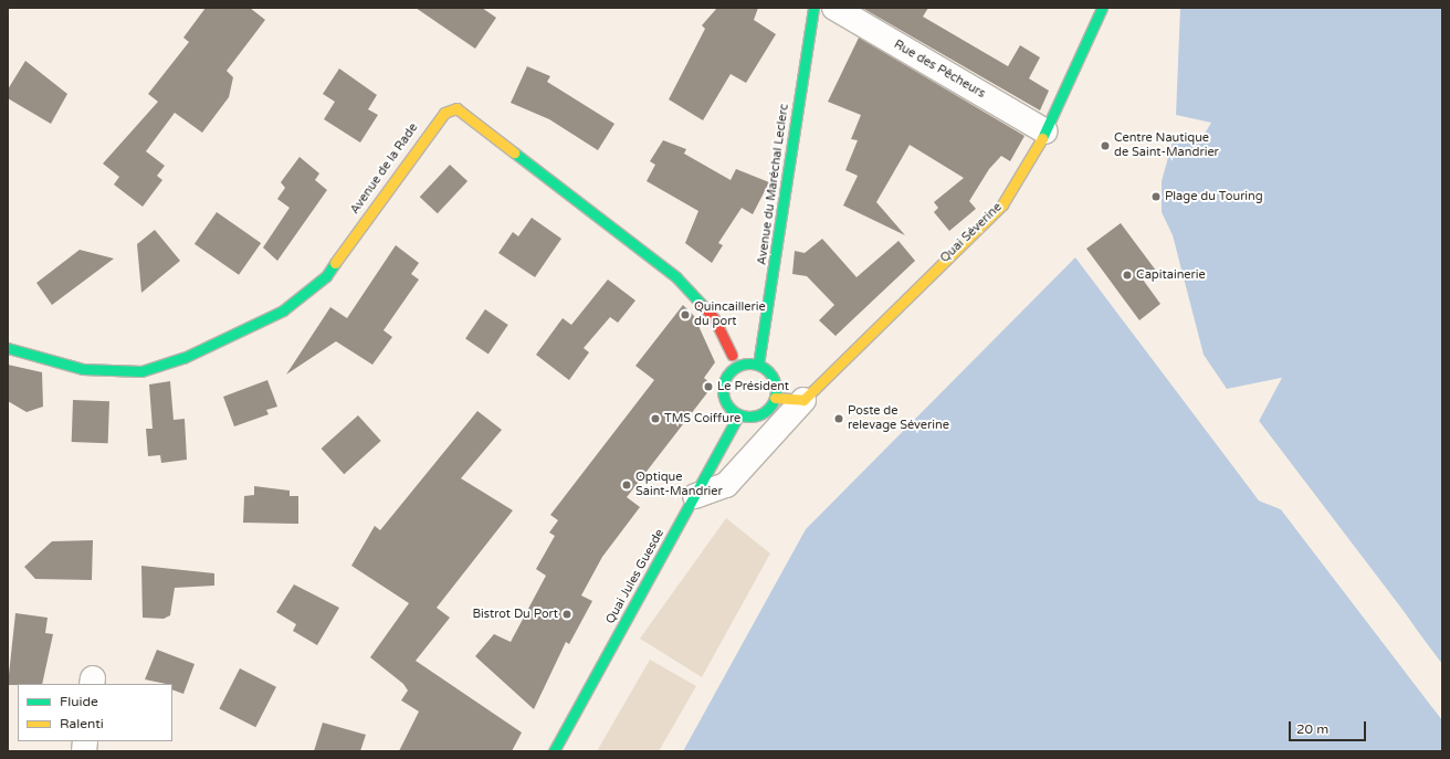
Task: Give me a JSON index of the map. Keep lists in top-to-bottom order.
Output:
{
  "streets": {
    "street": [
      "Rue des Pêcheurs",
      "Avenue de la Rade",
      "Avenue du Maréchal Leclerc",
      "Quai Séverine",
      "Quai Jules Guesde"
    ]
  },
  "crossings": [
    ["Rue des Pêcheurs", "Quai Séverine"],
    ["Avenue du Maréchal Leclerc", "Quai Jules Guesde"],
    ["Quai Séverine", "Quai Jules Guesde"]
  ],
  "places": [
    "Centre Nautique de Saint-Mandrier",
    "Plage du Touring",
    "Capitainerie",
    "Quincaillerie du port",
    "Le Président",
    "TMS Coiffure",
    "Poste de relevage Séverine",
    "Optique Saint-Mandrier",
    "Bistrot Du Port"
  ],
  "legend": ["Fluide", "Ralenti"],
  "scale_bar": "20 m"
}
